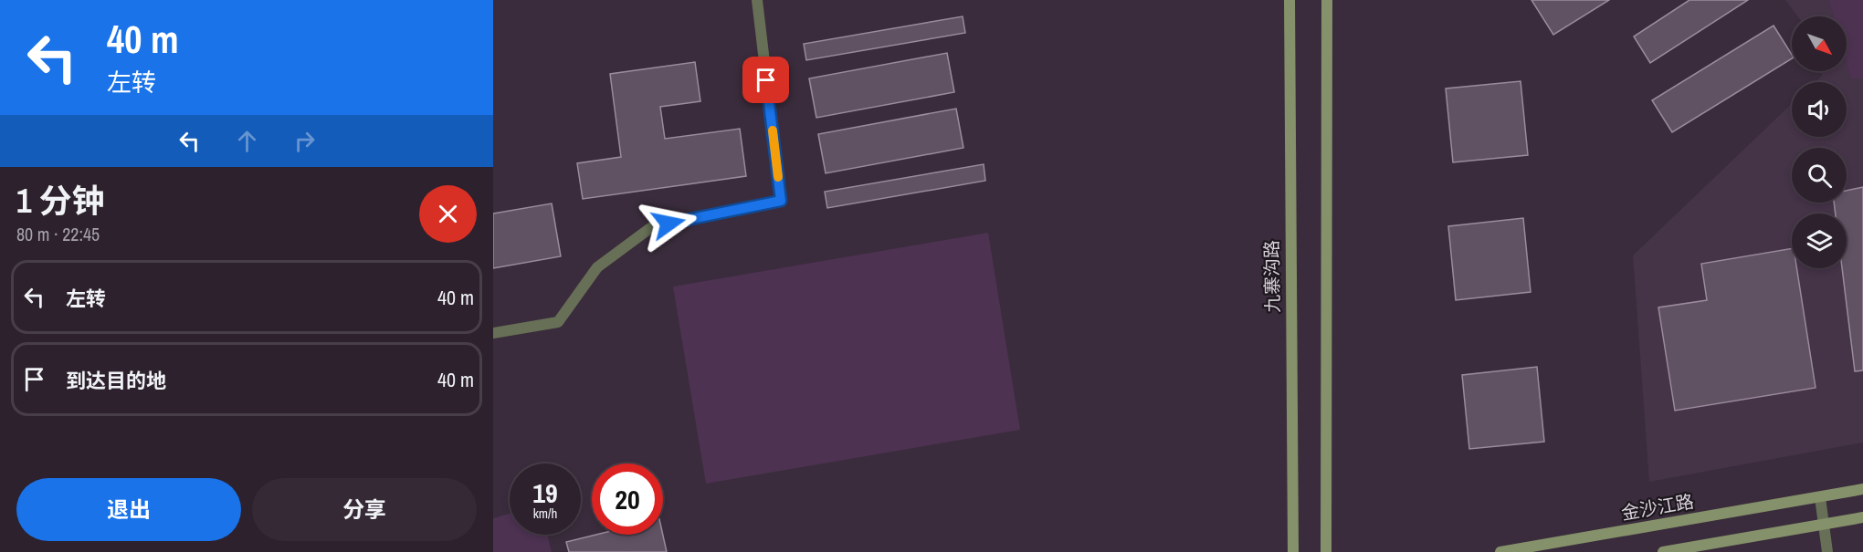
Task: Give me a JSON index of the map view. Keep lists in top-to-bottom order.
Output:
{
  "streets": {
    "main road": ["九寨沟路", "金沙江路"]
  },
  "north": "bottom right",
  "page": {
    "turn": ["40 m", "左转"],
    "heading": ["1 分钟", "80 m · 22:45"],
    "list": [
      {
        "name": "左转",
        "value": "40 m"
      },
      {
        "name": "到达目的地",
        "value": "40 m"
      }
    ],
    "speed": "19 km/h",
    "limit": "20",
    "buttons": ["退出", "分享"]
  }
}
